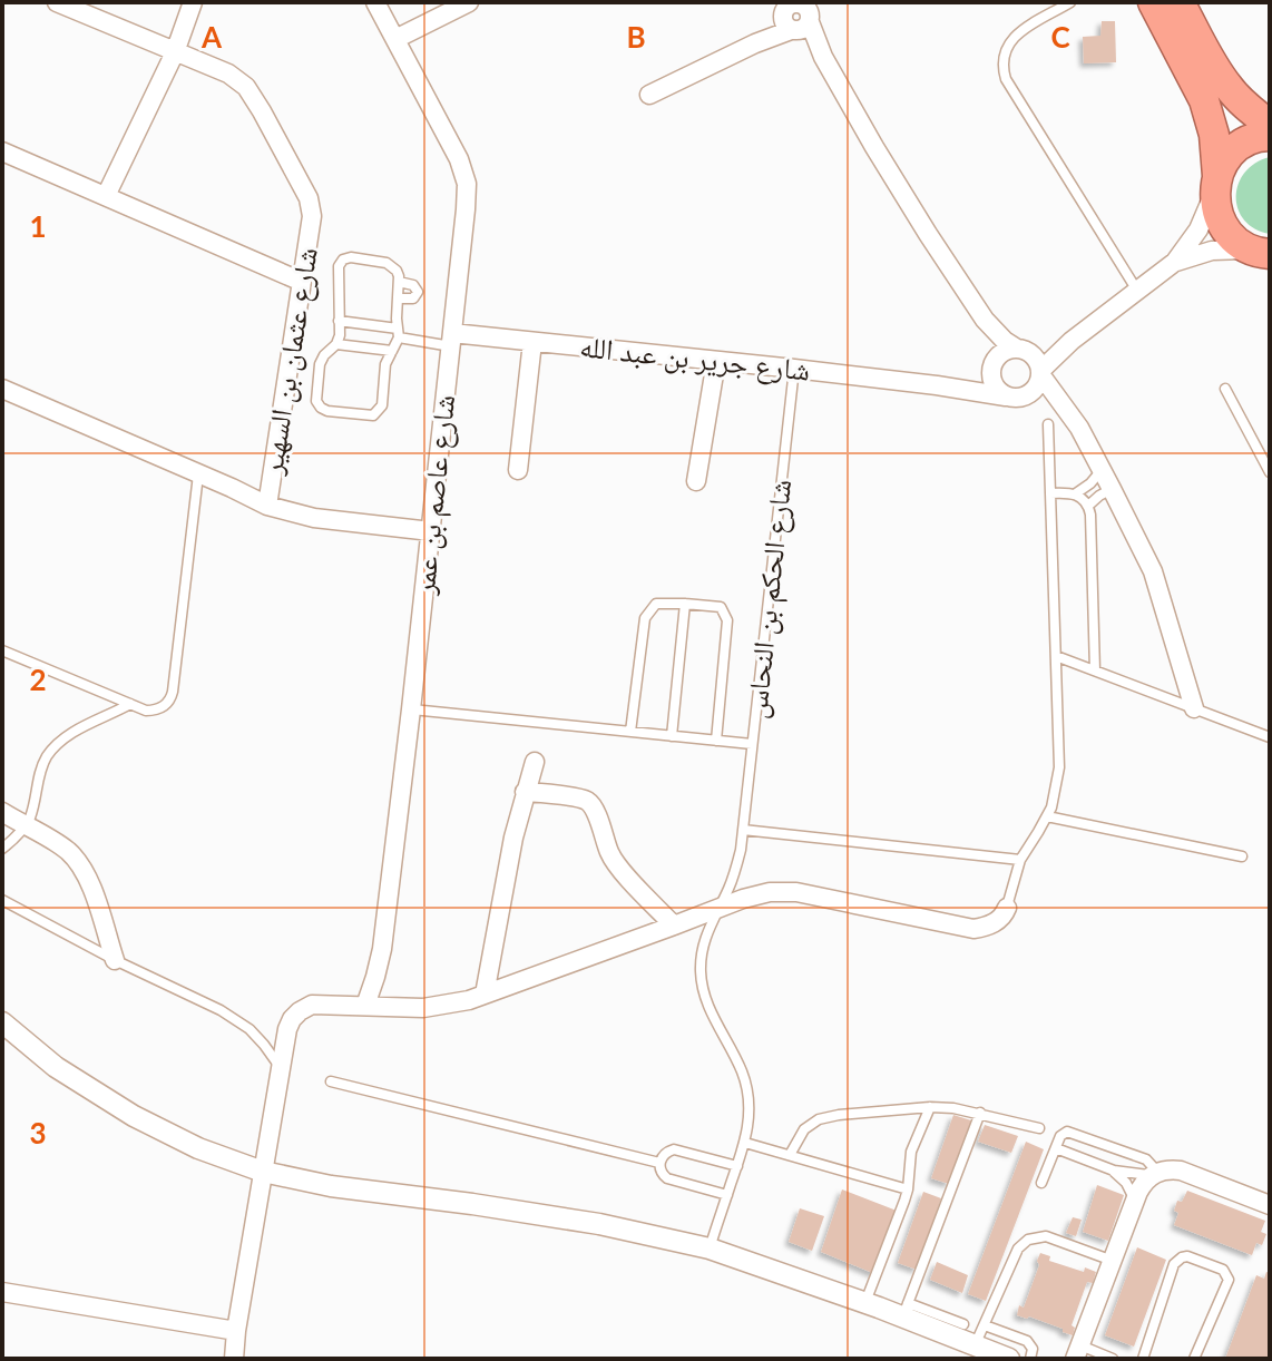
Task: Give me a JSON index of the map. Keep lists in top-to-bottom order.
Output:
{
  "streets": {
    "street": ["شارع جرير بن عبد الله", "شارع عثمان بن السهير", "شارع عاصم بن عمر"],
    "lane": ["شارع الحكم بن النحاس"]
  },
  "crossings": [
    ["شارع جرير بن عبد الله", "شارع عاصم بن عمر"],
    ["شارع جرير بن عبد الله", "شارع الحكم بن النحاس"]
  ],
  "grid": {
    "columns": ["A", "B", "C"],
    "rows": ["1", "2", "3"]
  }
}
